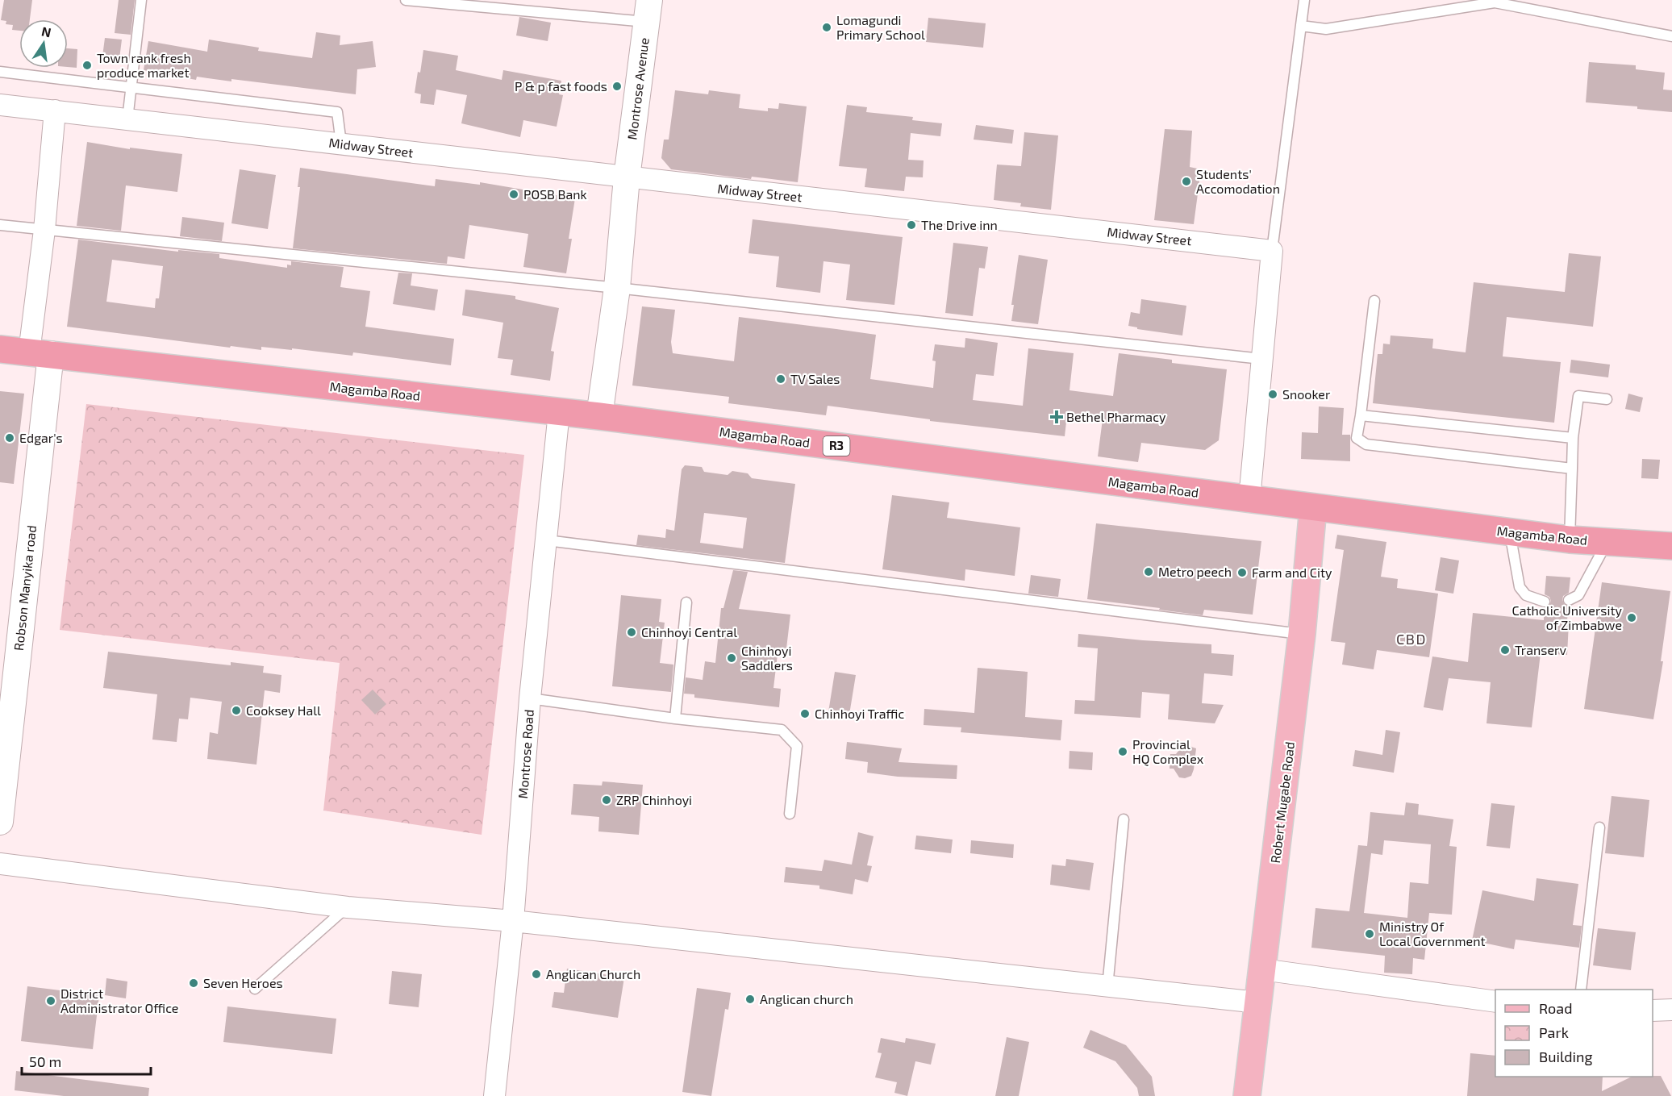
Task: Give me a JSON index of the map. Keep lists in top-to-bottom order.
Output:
{
  "streets": {
    "highway": ["Magamba Road", "R3"],
    "main road": ["Robert Mugabe Road"],
    "street": [
      "Montrose Avenue",
      "Midway Street",
      "Robson Manyika road",
      "Montrose Road"
    ]
  },
  "crossings": [
    ["Montrose Avenue", "Midway Street"],
    ["Montrose Avenue", "Magamba Road"],
    ["Magamba Road", "Robson Manyika road"],
    ["Magamba Road", "Montrose Road"],
    ["Magamba Road", "Robert Mugabe Road"]
  ],
  "districts": ["CBD"],
  "places": {
    "other": [
      "Lomagundi Primary School",
      "Town rank fresh produce market",
      "P & p fast foods",
      "Students' Accomodation",
      "POSB Bank",
      "The Drive inn",
      "TV Sales",
      "Snooker",
      "Edgar's",
      "Metro peech",
      "Farm and City",
      "Catholic University of Zimbabwe",
      "Chinhoyi Central",
      "Transerv",
      "Chinhoyi Saddlers",
      "Cooksey Hall",
      "Chinhoyi Traffic",
      "Provincial HQ Complex",
      "ZRP Chinhoyi",
      "Ministry Of Local Government",
      "Anglican Church",
      "Seven Heroes",
      "Anglican church",
      "District Administrator Office"
    ],
    "health": ["Bethel Pharmacy"]
  },
  "legend": ["Road", "Park", "Building"],
  "scale_bar": "50 m",
  "north": "top"
}
